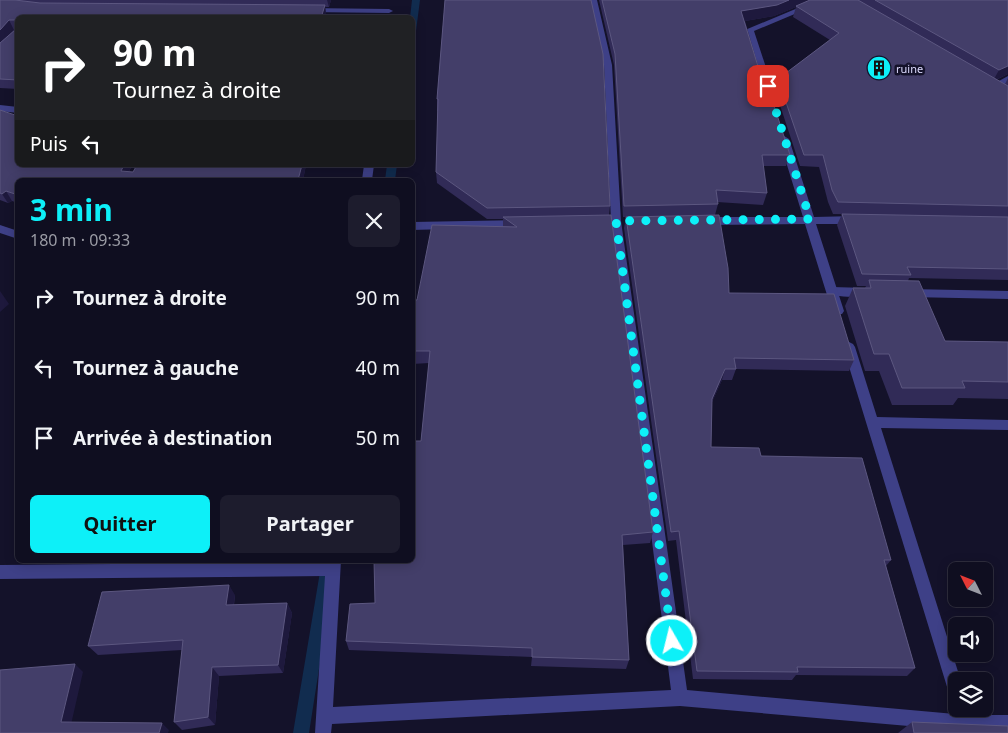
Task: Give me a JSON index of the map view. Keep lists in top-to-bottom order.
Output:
{
  "places": {
    "building": ["ruine"]
  },
  "north": "top left",
  "page": {
    "turn": ["90 m", "Tournez à droite"],
    "then": "Puis",
    "heading": ["3 min", "180 m · 09:33"],
    "list": [
      {
        "name": "Tournez à droite",
        "value": "90 m"
      },
      {
        "name": "Tournez à gauche",
        "value": "40 m"
      },
      {
        "name": "Arrivée à destination",
        "value": "50 m"
      }
    ],
    "buttons": ["Quitter", "Partager"]
  }
}
